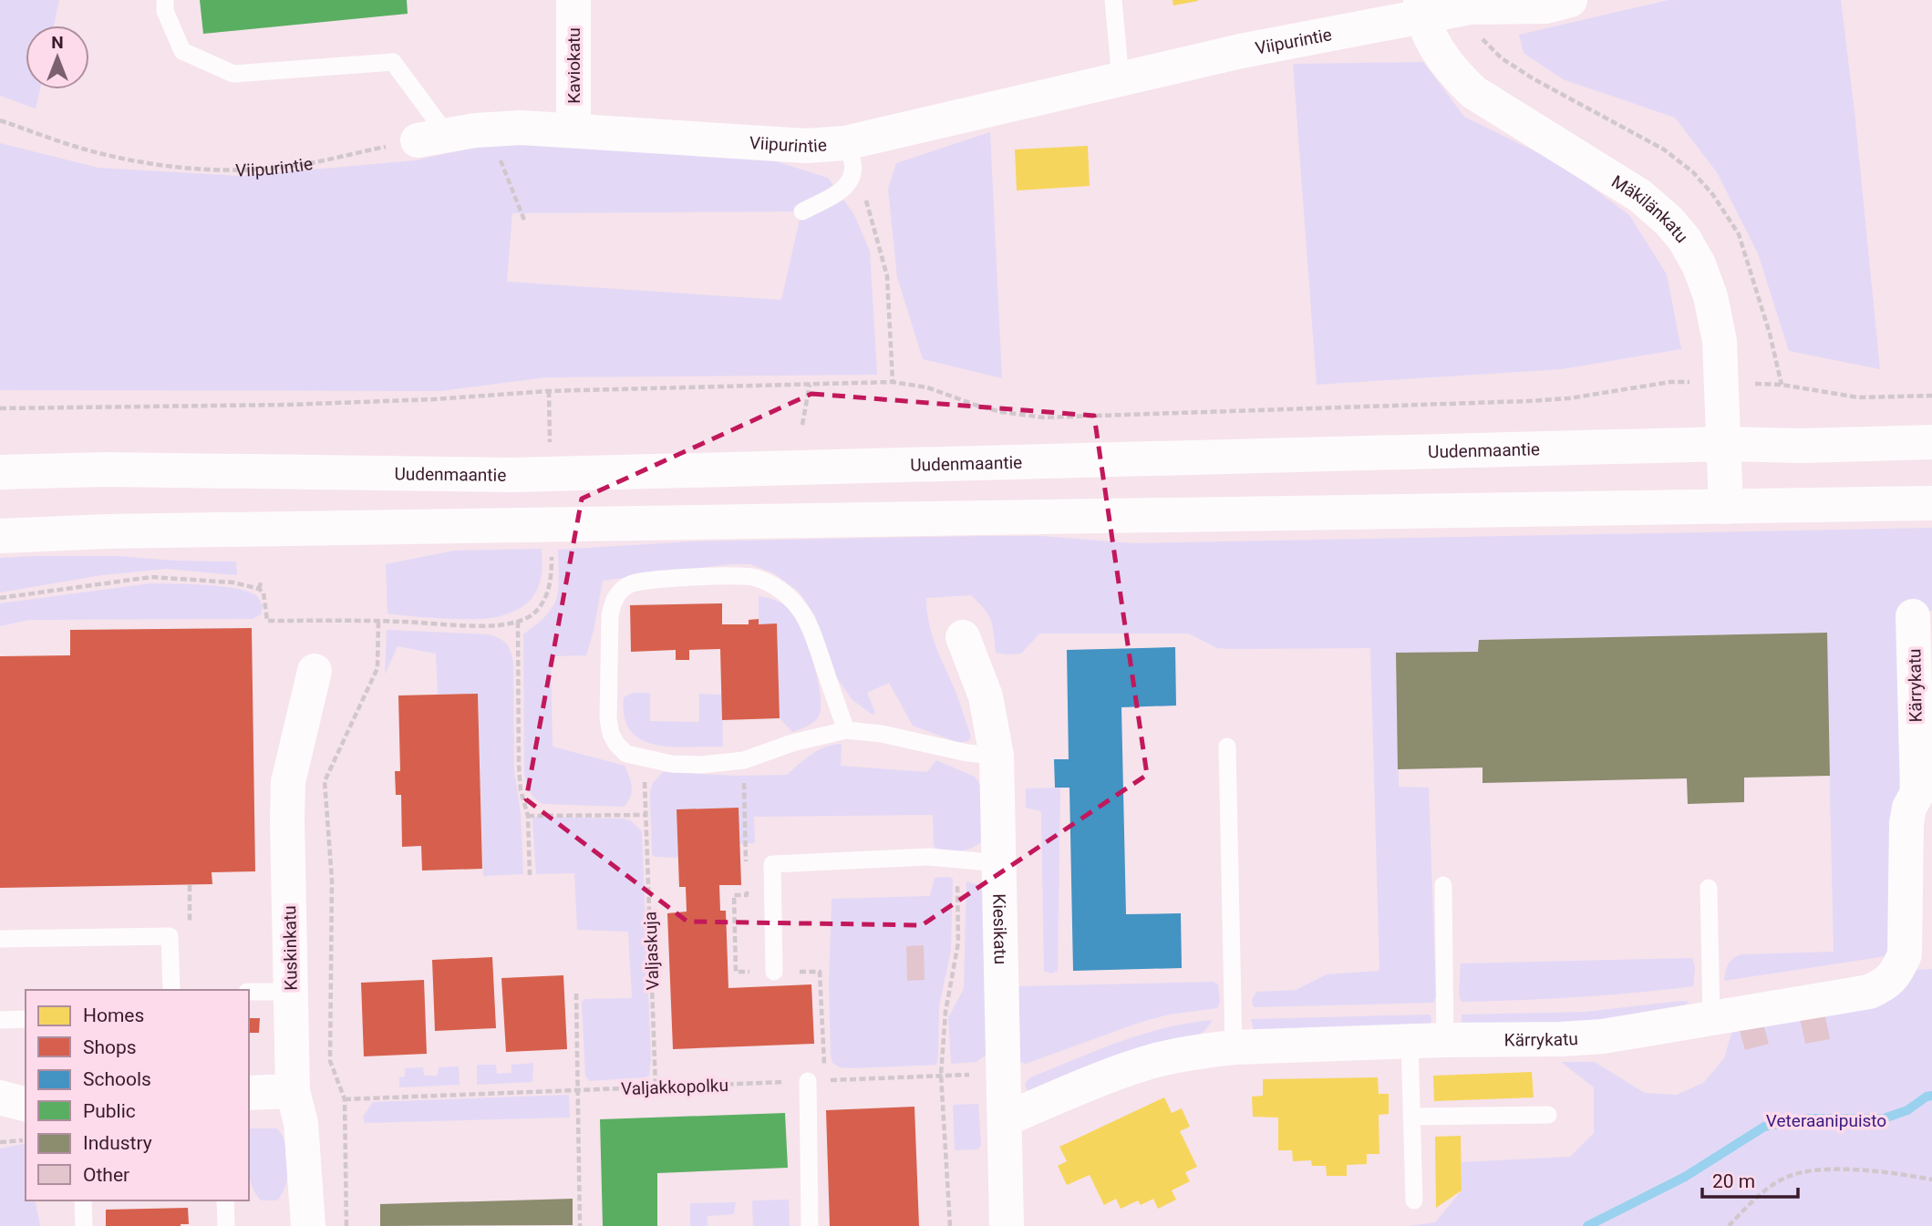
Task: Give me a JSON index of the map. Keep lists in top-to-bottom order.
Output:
{
  "streets": {
    "street": [
      "Viipurintie",
      "Kaviokatu",
      "Mäkilänkatu",
      "Uudenmaantie",
      "Kärrykatu",
      "Kiesikatu",
      "Kuskinkatu"
    ],
    "path": ["Valjaskuja", "Valjakkopolku"]
  },
  "crossings": [
    ["Viipurintie", "Kaviokatu"],
    ["Viipurintie", "Mäkilänkatu"],
    ["Mäkilänkatu", "Uudenmaantie"],
    ["Kärrykatu", "Kiesikatu"],
    ["Kiesikatu", "Valjakkopolku"],
    ["Valjaskuja", "Valjakkopolku"]
  ],
  "parks": ["Veteraanipuisto"],
  "legend": [
    "Homes",
    "Shops",
    "Schools",
    "Public",
    "Industry",
    "Other"
  ],
  "scale_bar": "20 m",
  "north": "top"
}
